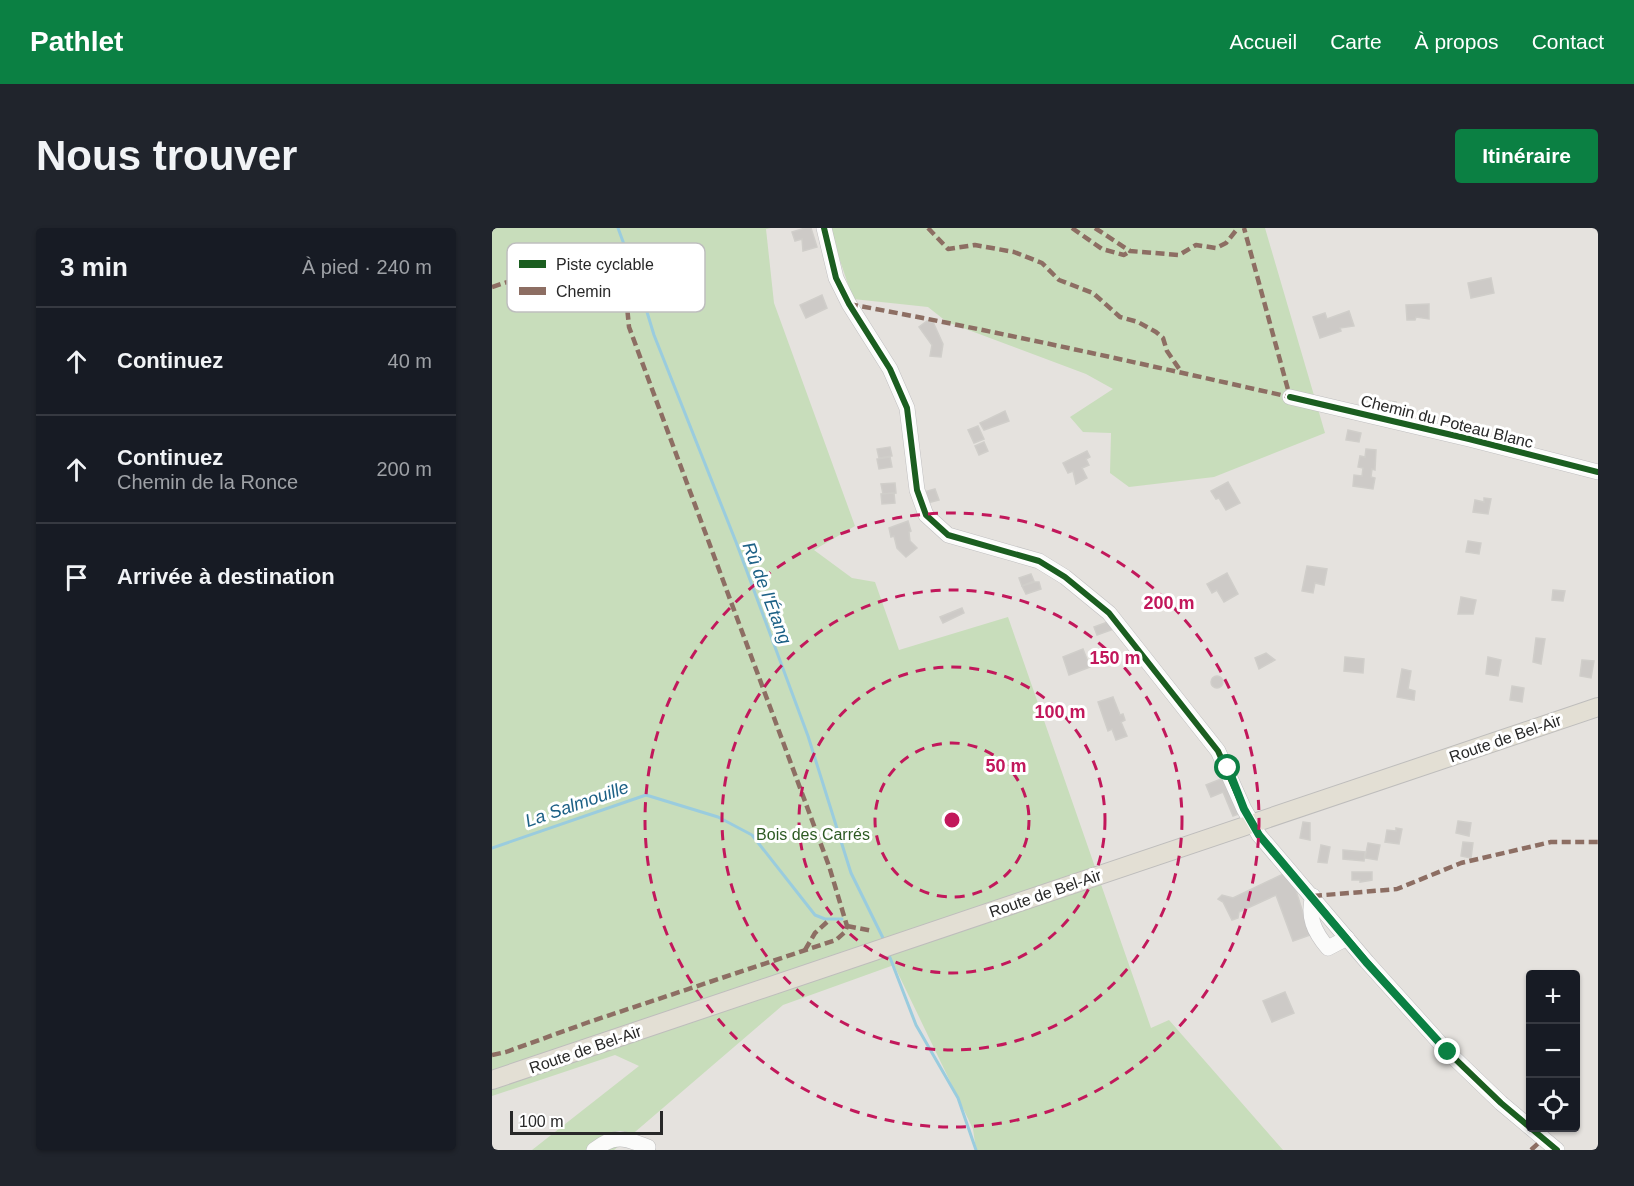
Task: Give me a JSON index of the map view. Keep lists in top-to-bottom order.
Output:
{
  "streets": {
    "main road": ["Route de Bel-Air"],
    "street": ["Chemin du Poteau Blanc"]
  },
  "water": ["Rû de l'Étang", "La Salmouille"],
  "parks": ["Bois des Carrés"],
  "legend": ["Piste cyclable", "Chemin"],
  "scale_bar": "100 m",
  "page": {
    "header": "Pathlet",
    "nav": [
      "Accueil",
      "Carte",
      "À propos",
      "Contact"
    ],
    "buttons": "Itinéraire",
    "title": "Nous trouver",
    "heading": ["3 min", "À pied · 240 m"],
    "list": [
      ["Continuez", "40 m"],
      ["Continuez", "Chemin de la Ronce", "200 m"],
      "Arrivée à destination"
    ],
    "map_buttons": ["+", "−"],
    "scale": "100 m"
  },
  "rings": [
    "200 m",
    "150 m",
    "100 m",
    "50 m"
  ]
}
